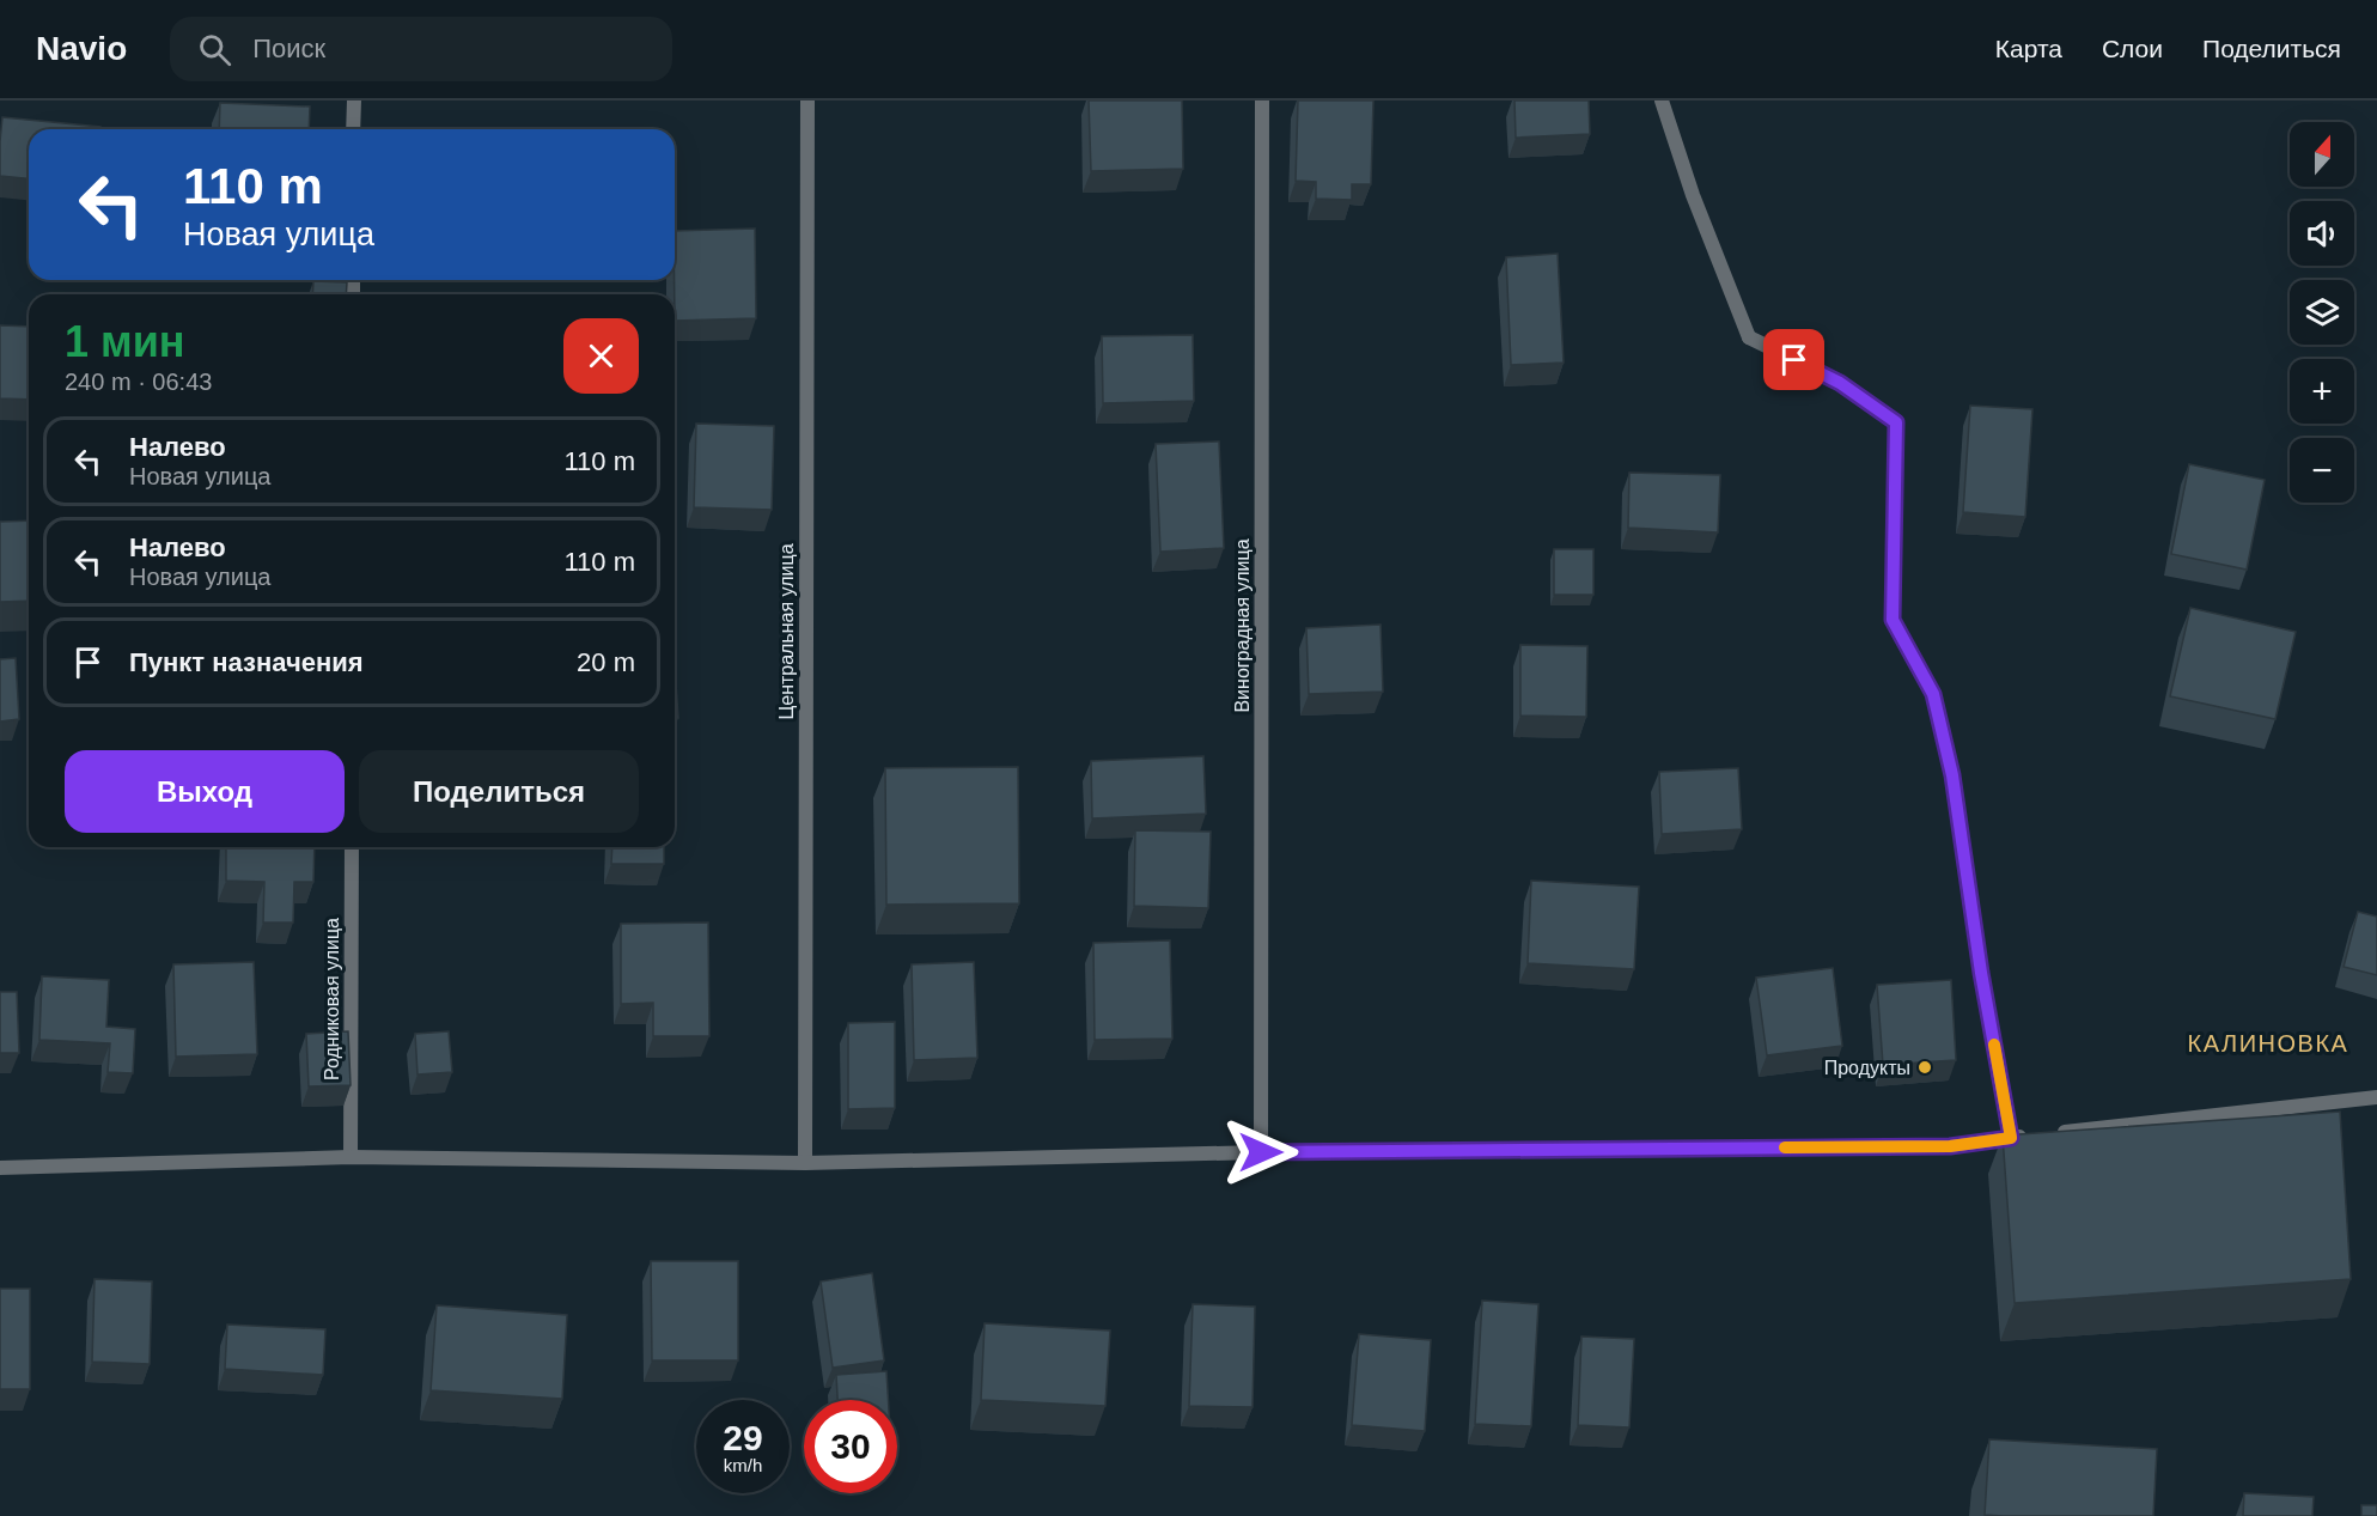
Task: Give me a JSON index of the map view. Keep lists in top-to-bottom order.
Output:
{
  "streets": {
    "street": ["Виноградная улица", "Центральная улица", "Родниковая улица"]
  },
  "districts": ["КАЛИНОВКА"],
  "places": ["Продукты"],
  "north": "top",
  "page": {
    "header": "Navio",
    "search": "Поиск",
    "nav": ["Карта", "Слои", "Поделиться"],
    "map_buttons": ["+", "−"],
    "turn": ["110 m", "Новая улица"],
    "heading": ["1 мин", "240 m · 06:43"],
    "list": [
      {
        "name": "Налево",
        "note": "Новая улица",
        "value": "110 m"
      },
      {
        "name": "Налево",
        "note": "Новая улица",
        "value": "110 m"
      },
      {
        "name": "Пункт назначения",
        "value": "20 m"
      }
    ],
    "buttons": ["Выход", "Поделиться"],
    "speed": "29 km/h",
    "limit": "30"
  }
}
